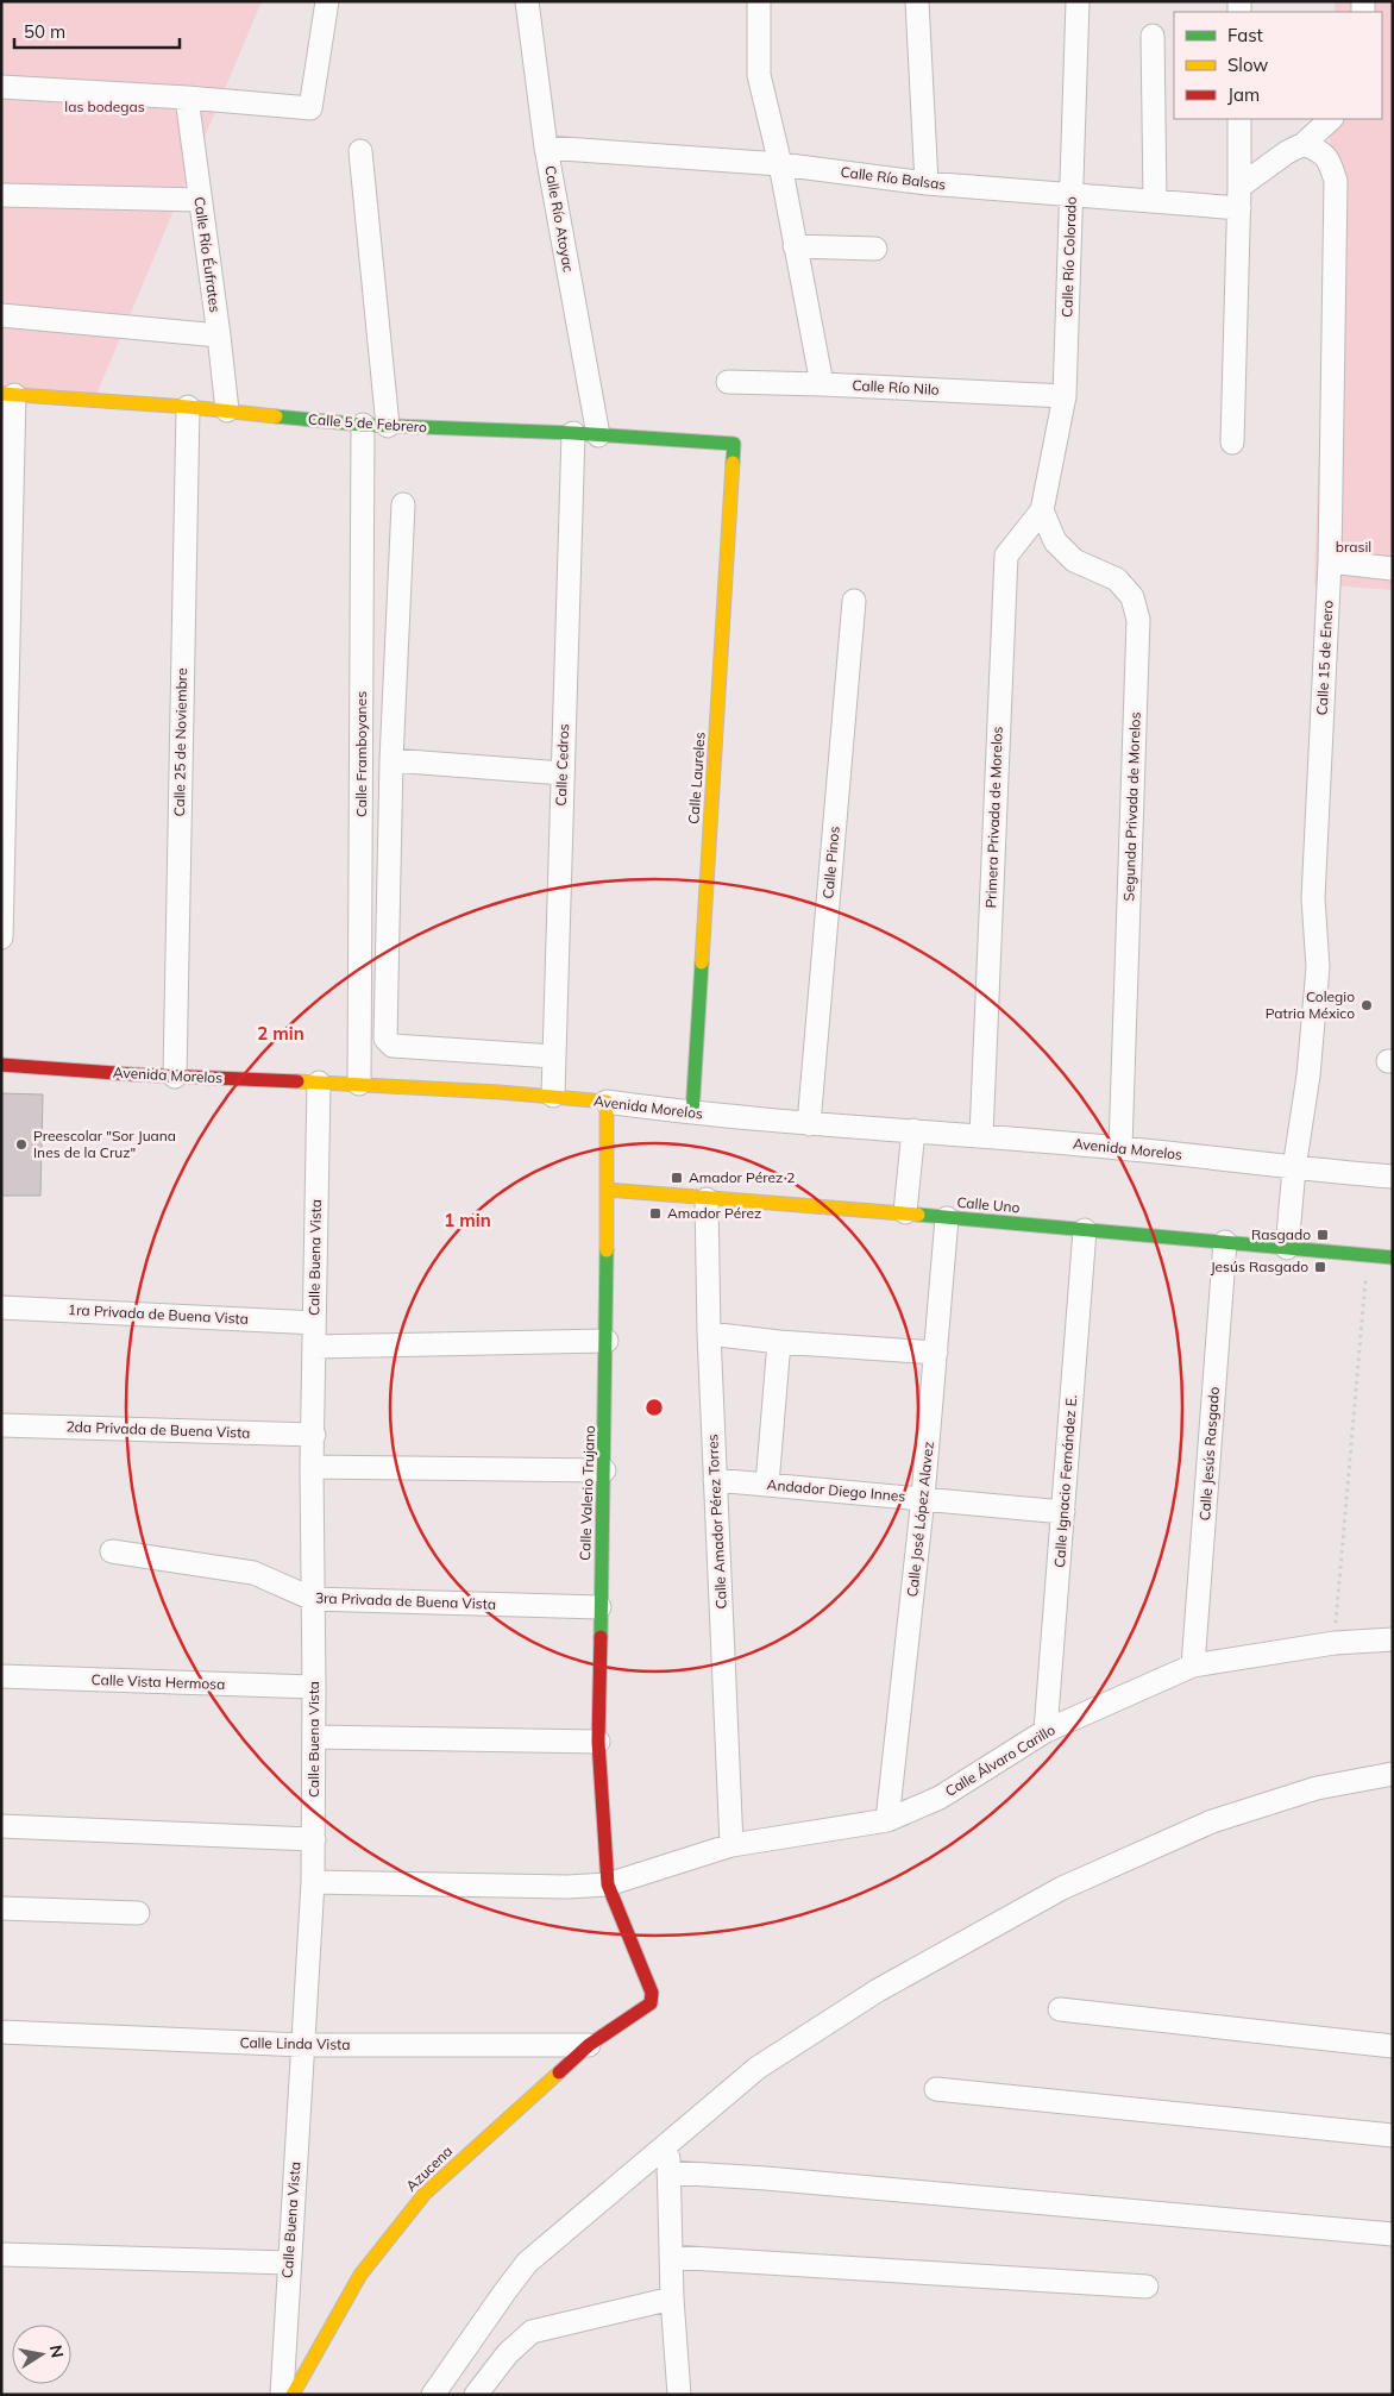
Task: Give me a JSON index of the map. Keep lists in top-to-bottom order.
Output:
{
  "streets": {
    "street": [
      "Calle Río Balsas",
      "Calle Río Atoyac",
      "Calle Río Éufrates",
      "Calle Río Colorado",
      "Calle Río Nilo",
      "Calle 5 de Febrero",
      "Calle 15 de Enero",
      "Calle 25 de Noviembre",
      "Calle Framboyanes",
      "Calle Cedros",
      "Calle Laureles",
      "Segunda Privada de Morelos",
      "Primera Privada de Morelos",
      "Calle Pinos",
      "Avenida Morelos",
      "Calle Uno",
      "Calle Buena Vista",
      "1ra Privada de Buena Vista",
      "2da Privada de Buena Vista",
      "Calle Jesús Rasgado",
      "Calle Ignacio Fernández E.",
      "Andador Diego Innes",
      "Calle Valerio Trujano",
      "Calle José López Alavez",
      "Calle Amador Pérez Torres",
      "3ra Privada de Buena Vista",
      "Calle Vista Hermosa",
      "Calle Álvaro Carillo",
      "Calle Linda Vista",
      "Azucena"
    ]
  },
  "crossings": [
    ["Calle Río Balsas", "Calle Río Atoyac"],
    ["Calle Río Balsas", "Calle Río Colorado"],
    ["Calle Río Atoyac", "Calle 5 de Febrero"],
    ["Calle Río Éufrates", "Calle 5 de Febrero"],
    ["Calle Río Colorado", "Calle Río Nilo"],
    ["Calle Río Colorado", "Segunda Privada de Morelos"],
    ["Calle Río Colorado", "Primera Privada de Morelos"],
    ["Calle 5 de Febrero", "Calle 25 de Noviembre"],
    ["Calle 5 de Febrero", "Calle Framboyanes"],
    ["Calle 5 de Febrero", "Calle Cedros"],
    ["Calle 5 de Febrero", "Calle Laureles"],
    ["Calle 15 de Enero", "Avenida Morelos"],
    ["Calle 15 de Enero", "Calle Uno"],
    ["Calle 25 de Noviembre", "Avenida Morelos"],
    ["Calle Framboyanes", "Avenida Morelos"],
    ["Calle Cedros", "Avenida Morelos"],
    ["Calle Laureles", "Avenida Morelos"],
    ["Segunda Privada de Morelos", "Primera Privada de Morelos"],
    ["Segunda Privada de Morelos", "Avenida Morelos"],
    ["Primera Privada de Morelos", "Avenida Morelos"],
    ["Calle Pinos", "Avenida Morelos"],
    ["Avenida Morelos", "Calle Buena Vista"],
    ["Avenida Morelos", "Calle Valerio Trujano"],
    ["Calle Uno", "Calle Jesús Rasgado"],
    ["Calle Uno", "Calle Ignacio Fernández E."],
    ["Calle Uno", "Calle Valerio Trujano"],
    ["Calle Uno", "Calle José López Alavez"],
    ["Calle Uno", "Calle Amador Pérez Torres"],
    ["Calle Buena Vista", "1ra Privada de Buena Vista"],
    ["Calle Buena Vista", "2da Privada de Buena Vista"],
    ["Calle Buena Vista", "3ra Privada de Buena Vista"],
    ["Calle Buena Vista", "Calle Vista Hermosa"],
    ["Calle Buena Vista", "Calle Álvaro Carillo"],
    ["Calle Buena Vista", "Calle Linda Vista"],
    ["Calle Jesús Rasgado", "Calle Álvaro Carillo"],
    ["Calle Ignacio Fernández E.", "Andador Diego Innes"],
    ["Calle Ignacio Fernández E.", "Calle Álvaro Carillo"],
    ["Andador Diego Innes", "Calle José López Alavez"],
    ["Andador Diego Innes", "Calle Amador Pérez Torres"],
    ["Calle Valerio Trujano", "3ra Privada de Buena Vista"],
    ["Calle Valerio Trujano", "Calle Álvaro Carillo"],
    ["Calle Valerio Trujano", "Azucena"],
    ["Calle José López Alavez", "Calle Álvaro Carillo"],
    ["Calle Amador Pérez Torres", "Calle Álvaro Carillo"],
    ["Calle Linda Vista", "Azucena"]
  ],
  "parks": ["las bodegas", "brasil"],
  "places": {
    "other": ["Colegio Patria México", "Preescolar \"Sor Juana Ines de la Cruz\""],
    "transit": [
      "Amador Pérez 2",
      "Amador Pérez",
      "Rasgado",
      "Jesús Rasgado"
    ]
  },
  "legend": ["Fast", "Slow", "Jam"],
  "scale_bar": "50 m",
  "north": "right",
  "rings": ["2 min", "1 min"]
}
